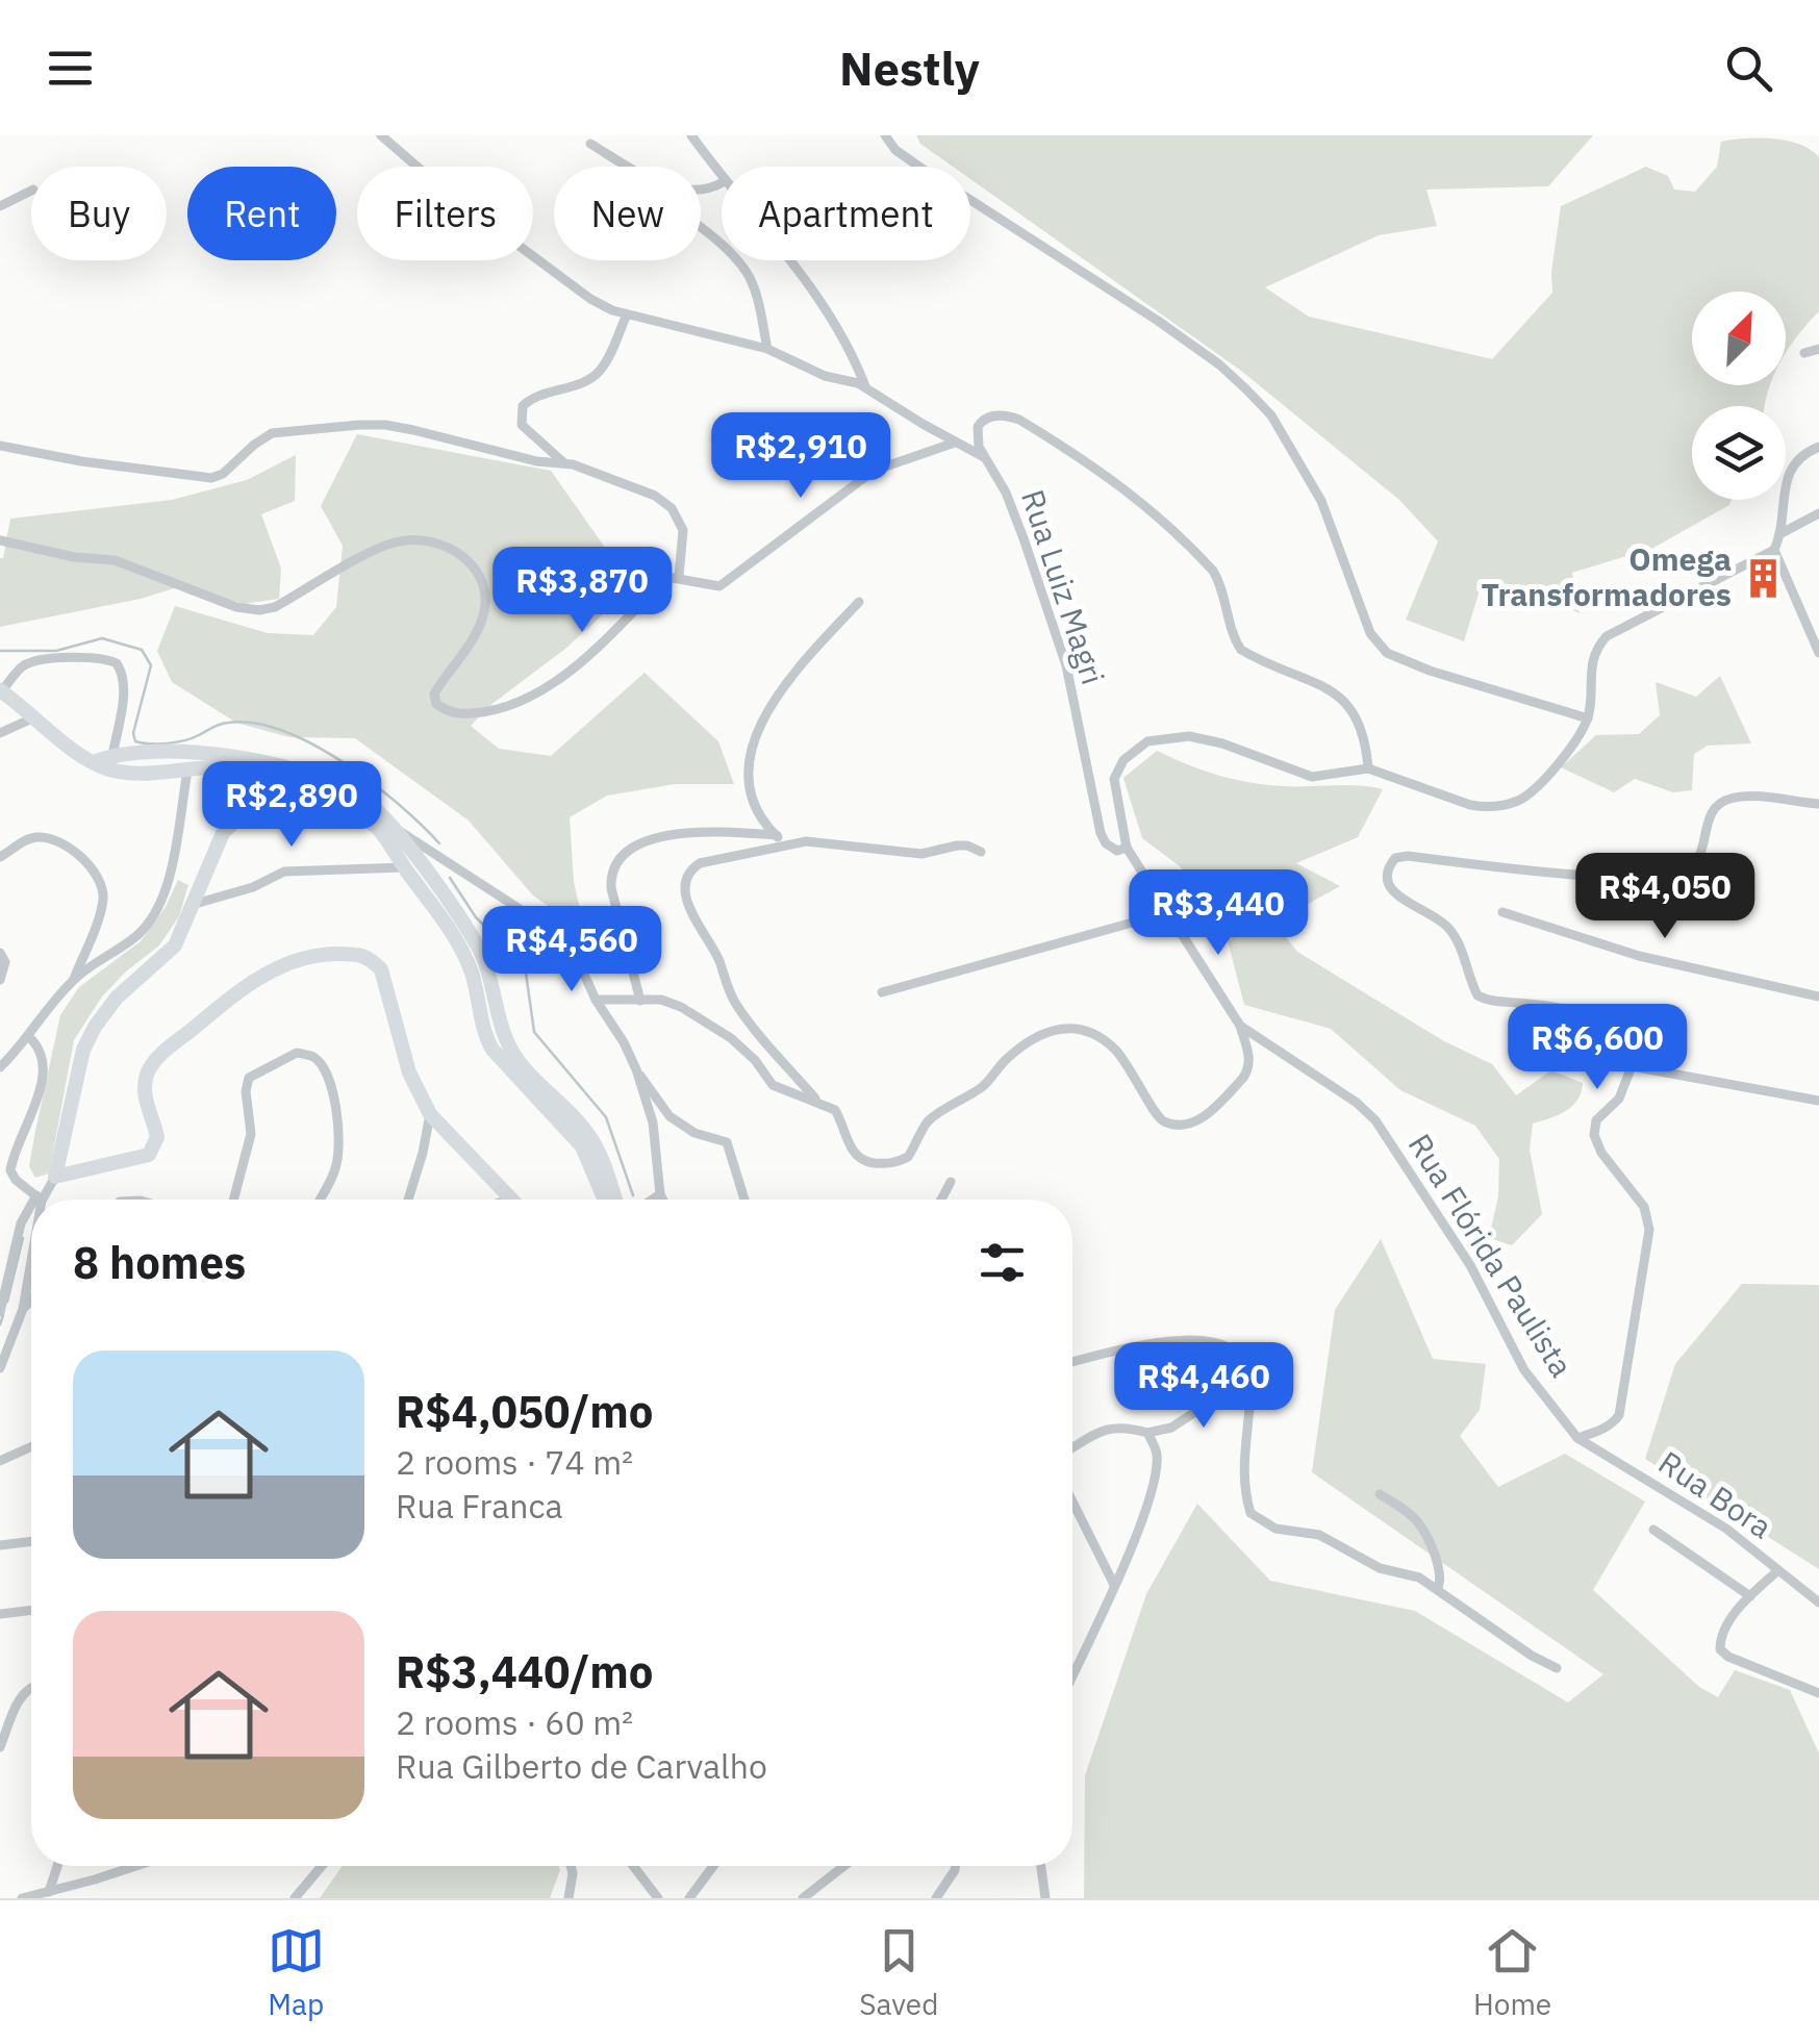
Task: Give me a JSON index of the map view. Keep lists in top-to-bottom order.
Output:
{
  "streets": {
    "street": ["Rua Luiz Magri", "Rua Flórida Paulista", "Rua Bora"]
  },
  "crossings": [
    ["Rua Flórida Paulista", "Rua Bora"]
  ],
  "places": {
    "building": ["Omega Transformadores"]
  },
  "north": "top right",
  "page": {
    "header": "Nestly",
    "chip": [
      "Buy",
      "Rent",
      "Filters",
      "New",
      "Apartment"
    ],
    "price": [
      "R$2,910",
      "R$3,870",
      "R$2,890",
      "R$4,050",
      "R$3,440",
      "R$4,560",
      "R$6,600",
      "R$4,460"
    ],
    "heading": "8 homes",
    "list": [
      {
        "name": "R$4,050/mo",
        "note": "2 rooms · 74 m² · Rua Franca"
      },
      {
        "name": "R$3,440/mo",
        "note": "2 rooms · 60 m² · Rua Gilberto de Carvalho"
      }
    ],
    "tabs": ["Map", "Saved", "Home"]
  }
}
